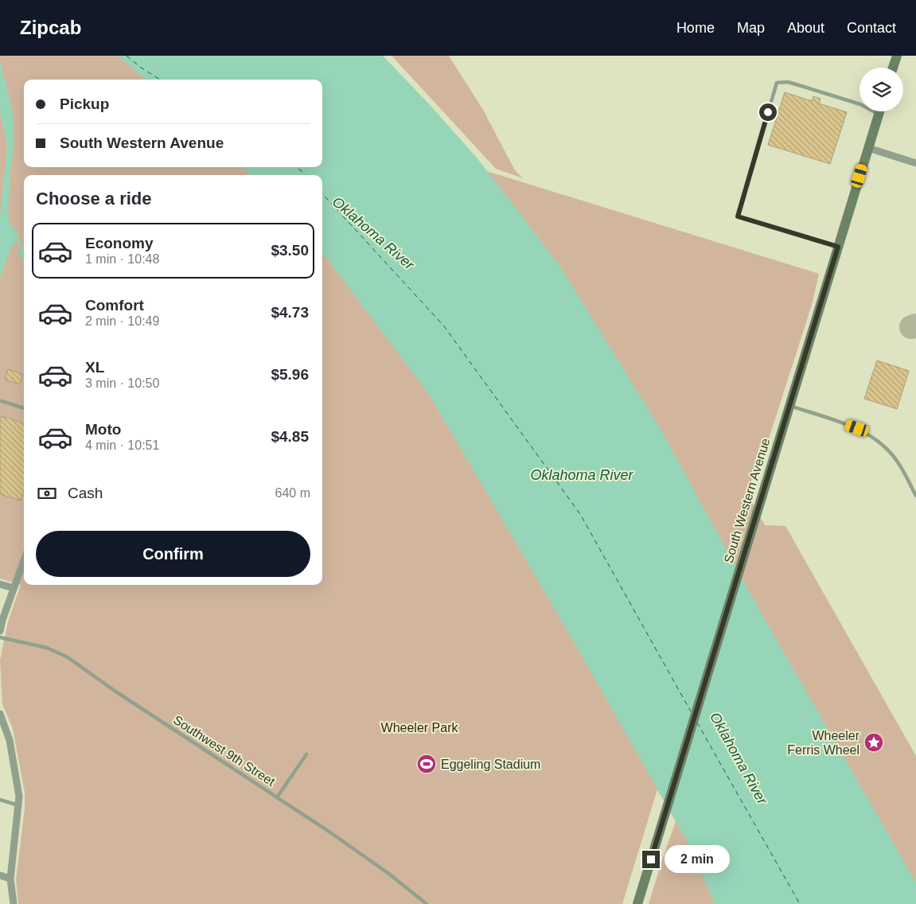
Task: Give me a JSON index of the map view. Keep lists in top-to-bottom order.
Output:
{
  "streets": {
    "main road": ["South Western Avenue"],
    "lane": ["Southwest 9th Street"]
  },
  "water": ["Oklahoma River"],
  "parks": ["Wheeler Park"],
  "places": {
    "place": ["Wheeler Ferris Wheel"],
    "sports": ["Eggeling Stadium"]
  },
  "page": {
    "header": "Zipcab",
    "nav": [
      "Home",
      "Map",
      "About",
      "Contact"
    ],
    "banner": ["Pickup", "South Western Avenue"],
    "heading": "Choose a ride",
    "list": [
      {
        "name": "Economy",
        "note": "1 min · 10:48",
        "value": "$3.50"
      },
      {
        "name": "Comfort",
        "note": "2 min · 10:49",
        "value": "$4.73"
      },
      {
        "name": "XL",
        "note": "3 min · 10:50",
        "value": "$5.96"
      },
      {
        "name": "Moto",
        "note": "4 min · 10:51",
        "value": "$4.85"
      }
    ],
    "pay": ["Cash", "640 m"],
    "buttons": "Confirm",
    "bubble": "2 min"
  }
}
